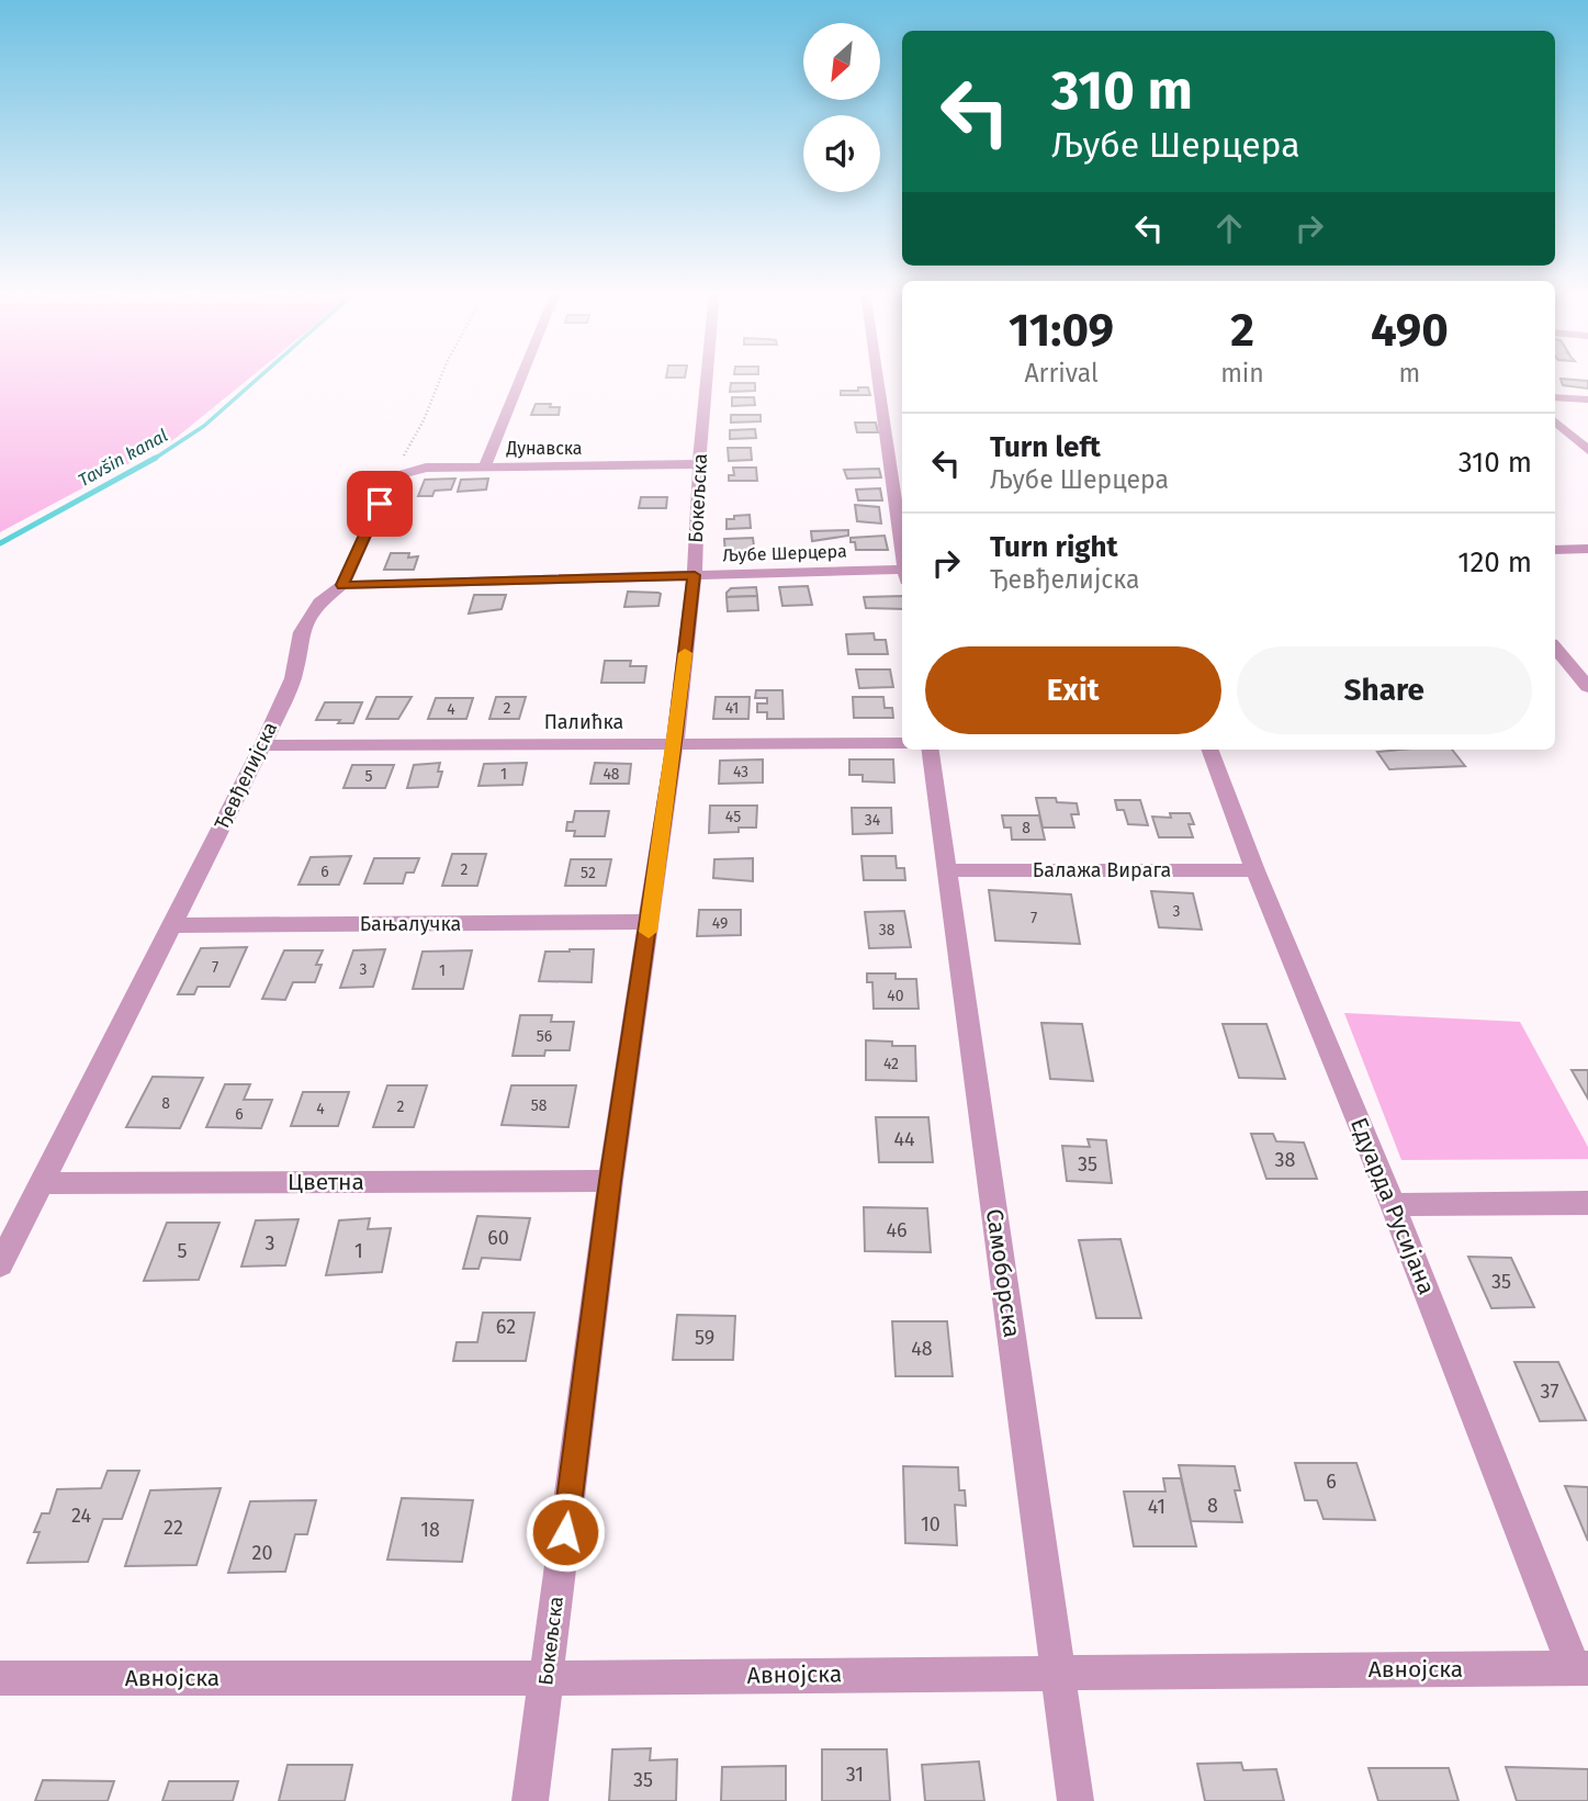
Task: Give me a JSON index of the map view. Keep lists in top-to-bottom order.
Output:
{
  "streets": {
    "street": [
      "Дунавска",
      "Бокељска",
      "Љубе Шерцера",
      "Палићка",
      "Ђевђелијска",
      "Балажа Вирага",
      "Бањалучка",
      "Цветна",
      "Едуарда Русијана",
      "Самоборска",
      "Авнојска"
    ]
  },
  "crossings": [
    ["Дунавска", "Бокељска"],
    ["Дунавска", "Ђевђелијска"],
    ["Бокељска", "Љубе Шерцера"],
    ["Бокељска", "Палићка"],
    ["Бокељска", "Бањалучка"],
    ["Бокељска", "Цветна"],
    ["Бокељска", "Авнојска"],
    ["Љубе Шерцера", "Ђевђелијска"],
    ["Палићка", "Ђевђелијска"],
    ["Ђевђелијска", "Бањалучка"],
    ["Ђевђелијска", "Цветна"],
    ["Балажа Вирага", "Едуарда Русијана"],
    ["Балажа Вирага", "Самоборска"],
    ["Едуарда Русијана", "Авнојска"],
    ["Самоборска", "Авнојска"]
  ],
  "water": ["Tavšin kanal"],
  "house_numbers": [
    "2",
    "41",
    "4",
    "43",
    "1",
    "48",
    "5",
    "45",
    "34",
    "8",
    "2",
    "6",
    "52",
    "3",
    "7",
    "49",
    "38",
    "7",
    "3",
    "1",
    "40",
    "56",
    "42",
    "8",
    "58",
    "2",
    "4",
    "6",
    "44",
    "38",
    "35",
    "46",
    "60",
    "3",
    "5",
    "1",
    "35",
    "62",
    "59",
    "48",
    "37",
    "6",
    "8",
    "41",
    "24",
    "10",
    "22",
    "18",
    "20",
    "31",
    "35"
  ],
  "north": "bottom left",
  "page": {
    "turn": ["310 m", "Љубе Шерцера"],
    "eta": [
      "11:09",
      "Arrival",
      "2",
      "min",
      "490",
      "m"
    ],
    "list": [
      {
        "name": "Turn left",
        "note": "Љубе Шерцера",
        "value": "310 m"
      },
      {
        "name": "Turn right",
        "note": "Ђевђелијска",
        "value": "120 m"
      }
    ],
    "buttons": ["Exit", "Share"]
  }
}
